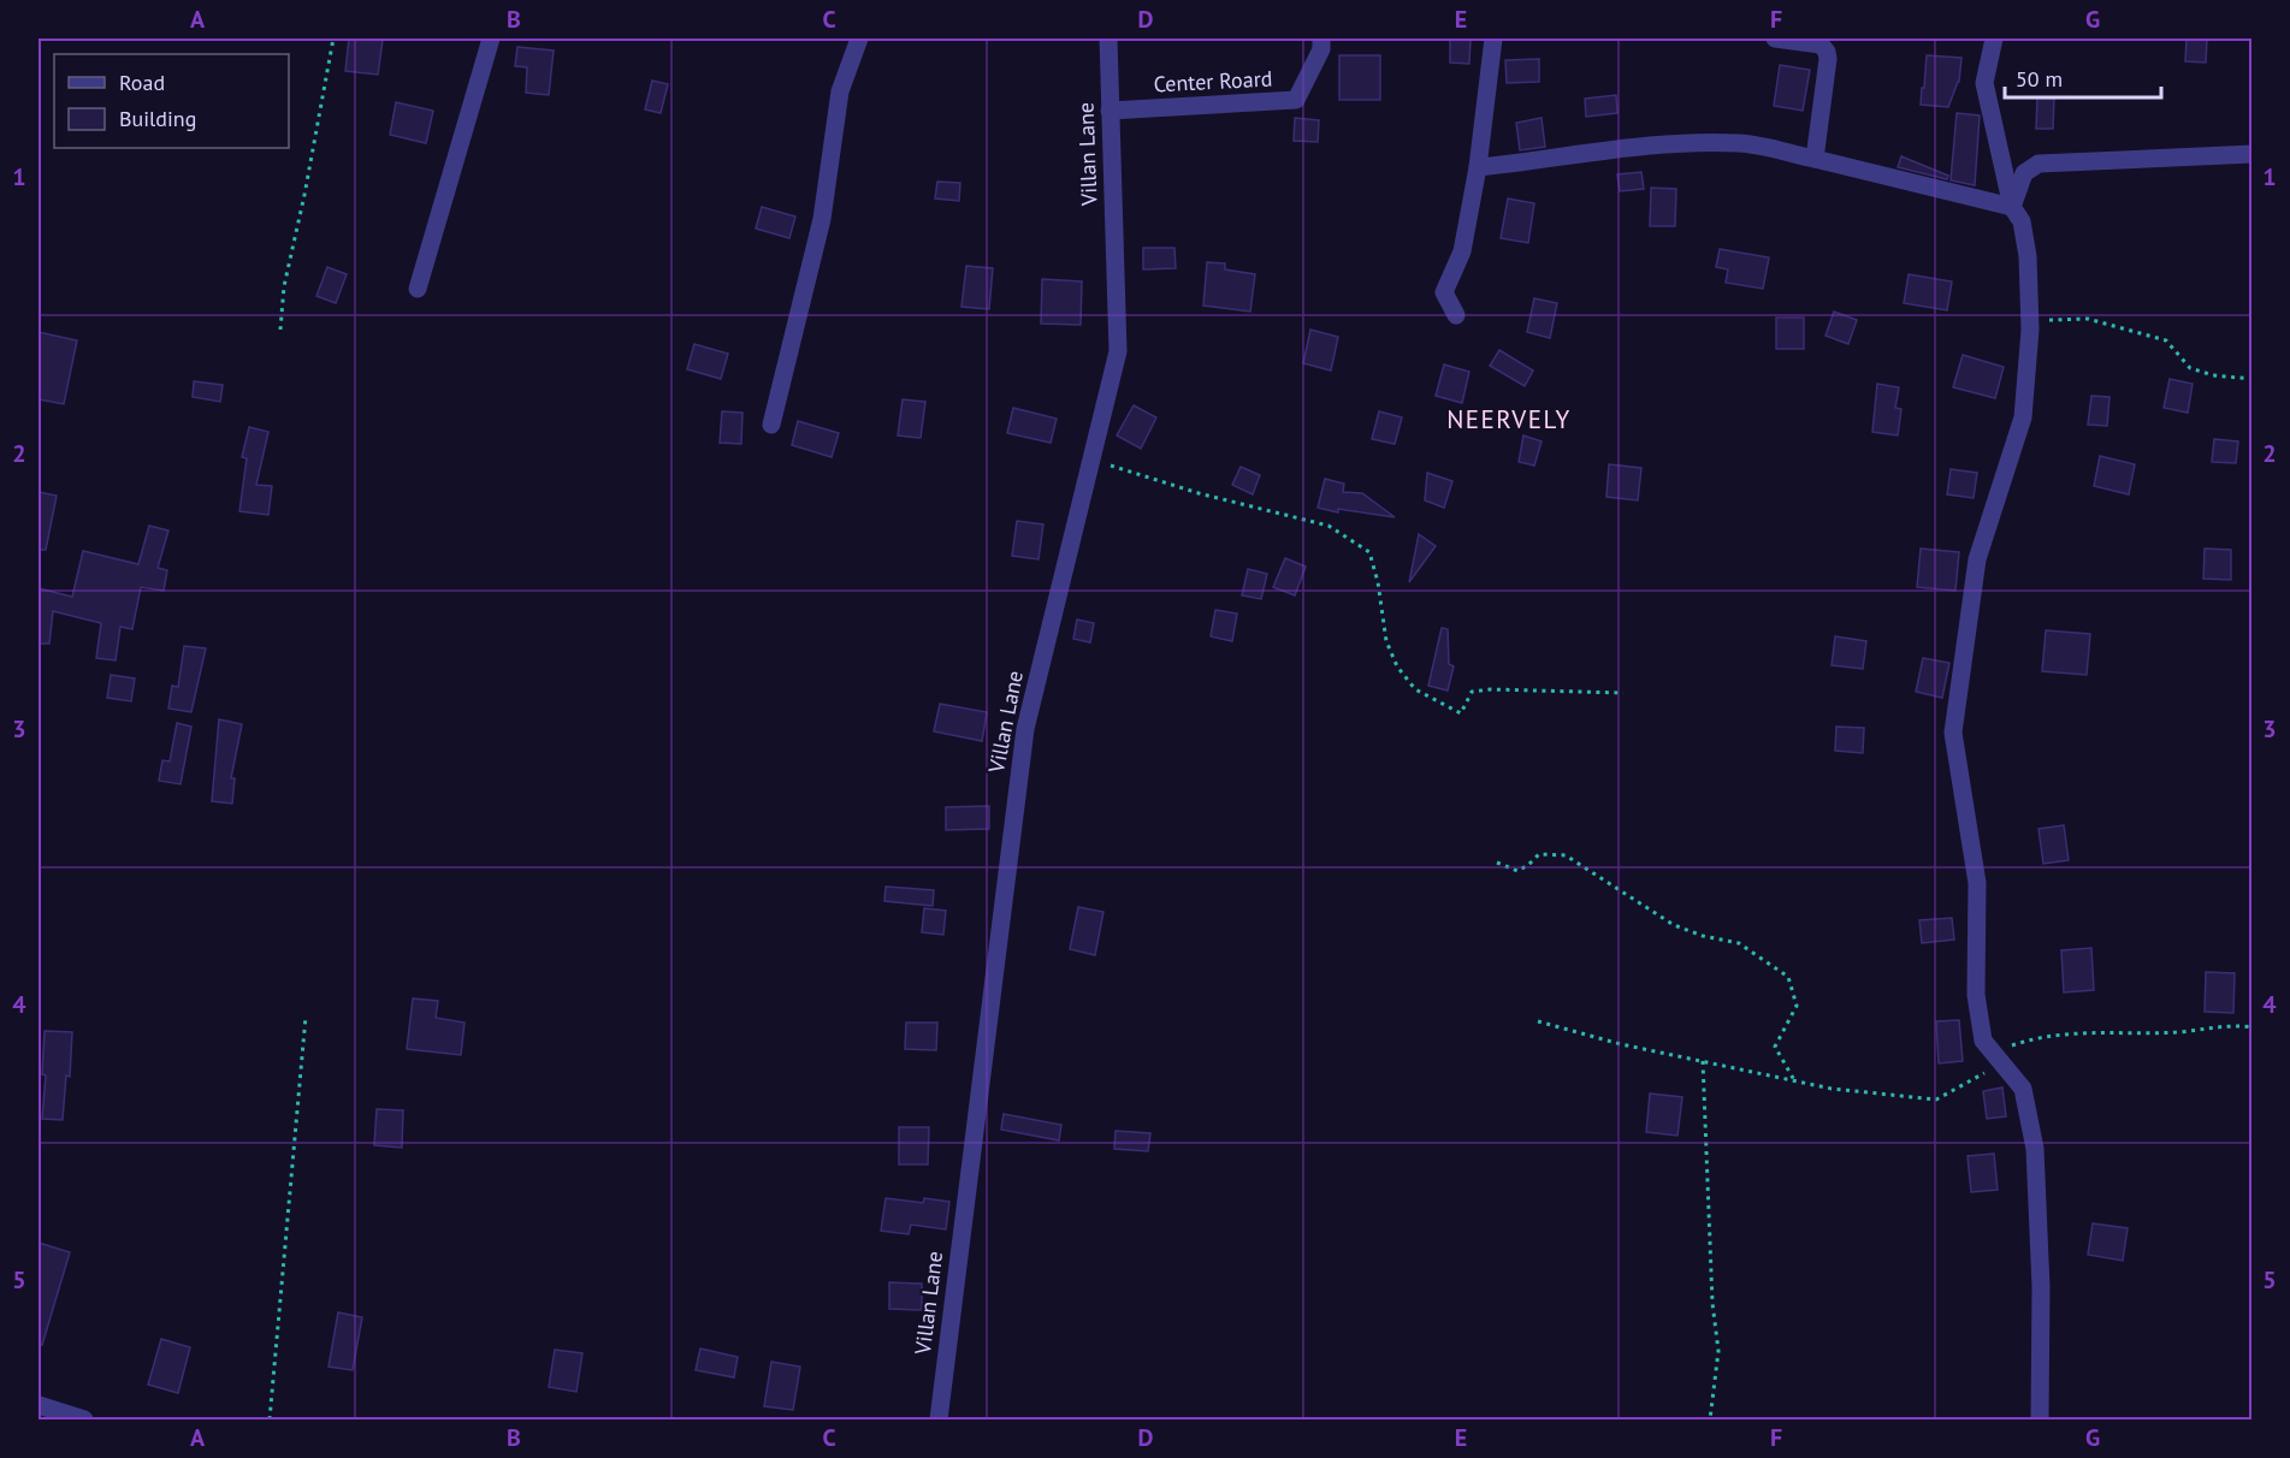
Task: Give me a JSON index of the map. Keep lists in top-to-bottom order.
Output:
{
  "streets": {
    "street": ["Center Roard", "Villan Lane"]
  },
  "crossings": [
    ["Center Roard", "Villan Lane"]
  ],
  "districts": ["NEERVELY"],
  "legend": ["Road", "Building"],
  "scale_bar": "50 m",
  "grid": {
    "columns": [
      "A",
      "B",
      "C",
      "D",
      "E",
      "F",
      "G"
    ],
    "rows": [
      "1",
      "2",
      "3",
      "4",
      "5"
    ]
  }
}
